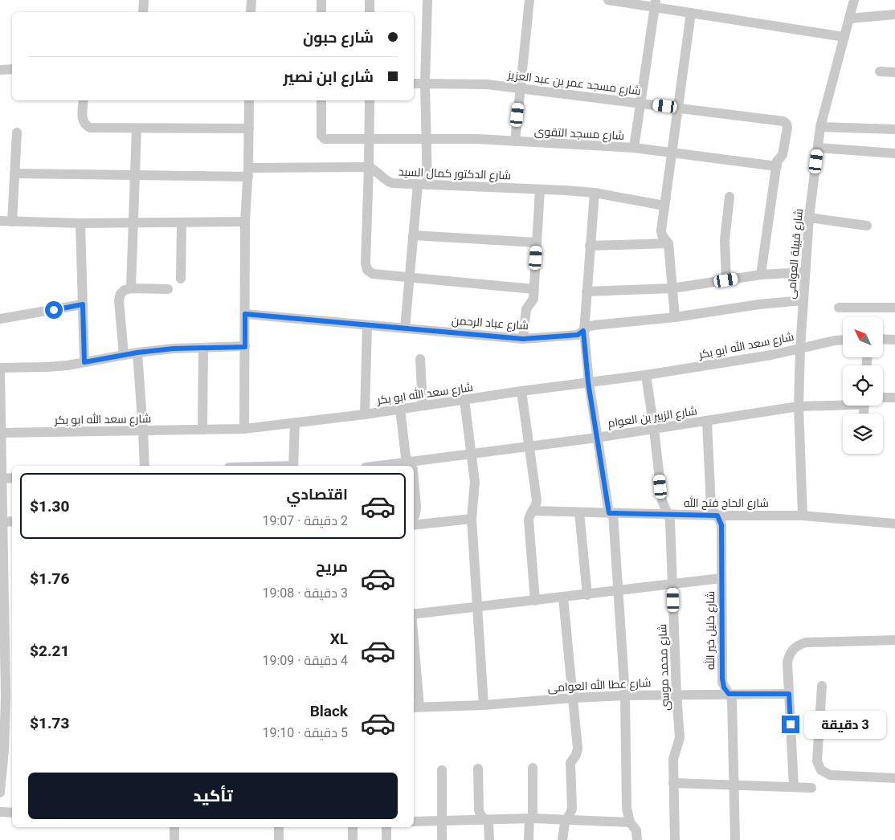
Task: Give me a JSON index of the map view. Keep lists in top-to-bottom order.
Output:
{
  "streets": {
    "street": [
      "شارع مسجد عمر بن عبد العزيز",
      "شارع مسجد التقوى",
      "شارع الدكتور كمال السيد",
      "شارع قبيلة العوامى",
      "شارع عباد الرحمن",
      "شارع سعد الله ابو بكر",
      "شارع الزبير بن العوام",
      "شارع الحاج فتح الله",
      "شارع خليل خير الله",
      "شارع محمد موسى",
      "شارع عطا الله العوامى"
    ]
  },
  "crossings": [
    ["شارع مسجد عمر بن عبد العزيز", "شارع مسجد التقوى"],
    ["شارع قبيلة العوامى", "شارع عباد الرحمن"],
    ["شارع قبيلة العوامى", "شارع سعد الله ابو بكر"],
    ["شارع قبيلة العوامى", "شارع الزبير بن العوام"],
    ["شارع قبيلة العوامى", "شارع الحاج فتح الله"],
    ["شارع سعد الله ابو بكر", "شارع محمد موسى"],
    ["شارع الزبير بن العوام", "شارع خليل خير الله"],
    ["شارع الزبير بن العوام", "شارع محمد موسى"],
    ["شارع الحاج فتح الله", "شارع خليل خير الله"],
    ["شارع الحاج فتح الله", "شارع محمد موسى"],
    ["شارع خليل خير الله", "شارع عطا الله العوامى"],
    ["شارع محمد موسى", "شارع عطا الله العوامى"]
  ],
  "north": "top left",
  "page": {
    "banner": ["شارع حبون", "شارع ابن نصير"],
    "list": [
      {
        "name": "اقتصادي",
        "note": "2 دقيقة · 19:07",
        "value": "$1.30"
      },
      {
        "name": "مريح",
        "note": "3 دقيقة · 19:08",
        "value": "$1.76"
      },
      {
        "name": "XL",
        "note": "4 دقيقة · 19:09",
        "value": "$2.21"
      },
      {
        "name": "Black",
        "note": "5 دقيقة · 19:10",
        "value": "$1.73"
      }
    ],
    "bubble": "3 دقيقة",
    "buttons": "تأكيد"
  }
}
